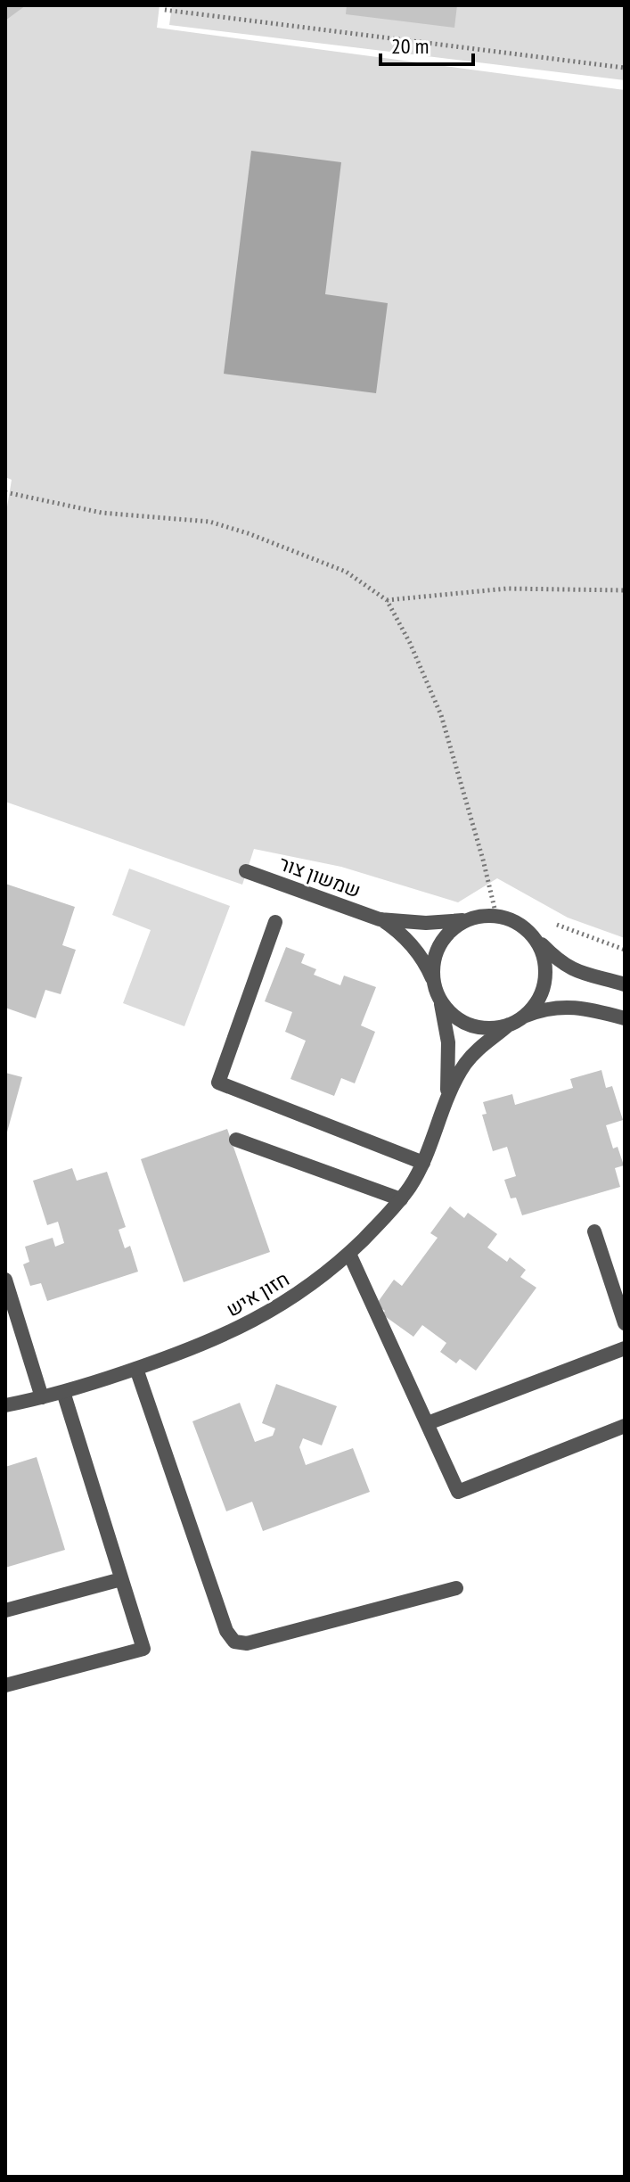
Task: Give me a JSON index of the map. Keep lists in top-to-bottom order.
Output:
{
  "streets": {
    "street": ["שמשון צור", "חזון איש"]
  },
  "crossings": [
    ["שמשון צור", "חזון איש"]
  ],
  "scale_bar": "20 m"
}
